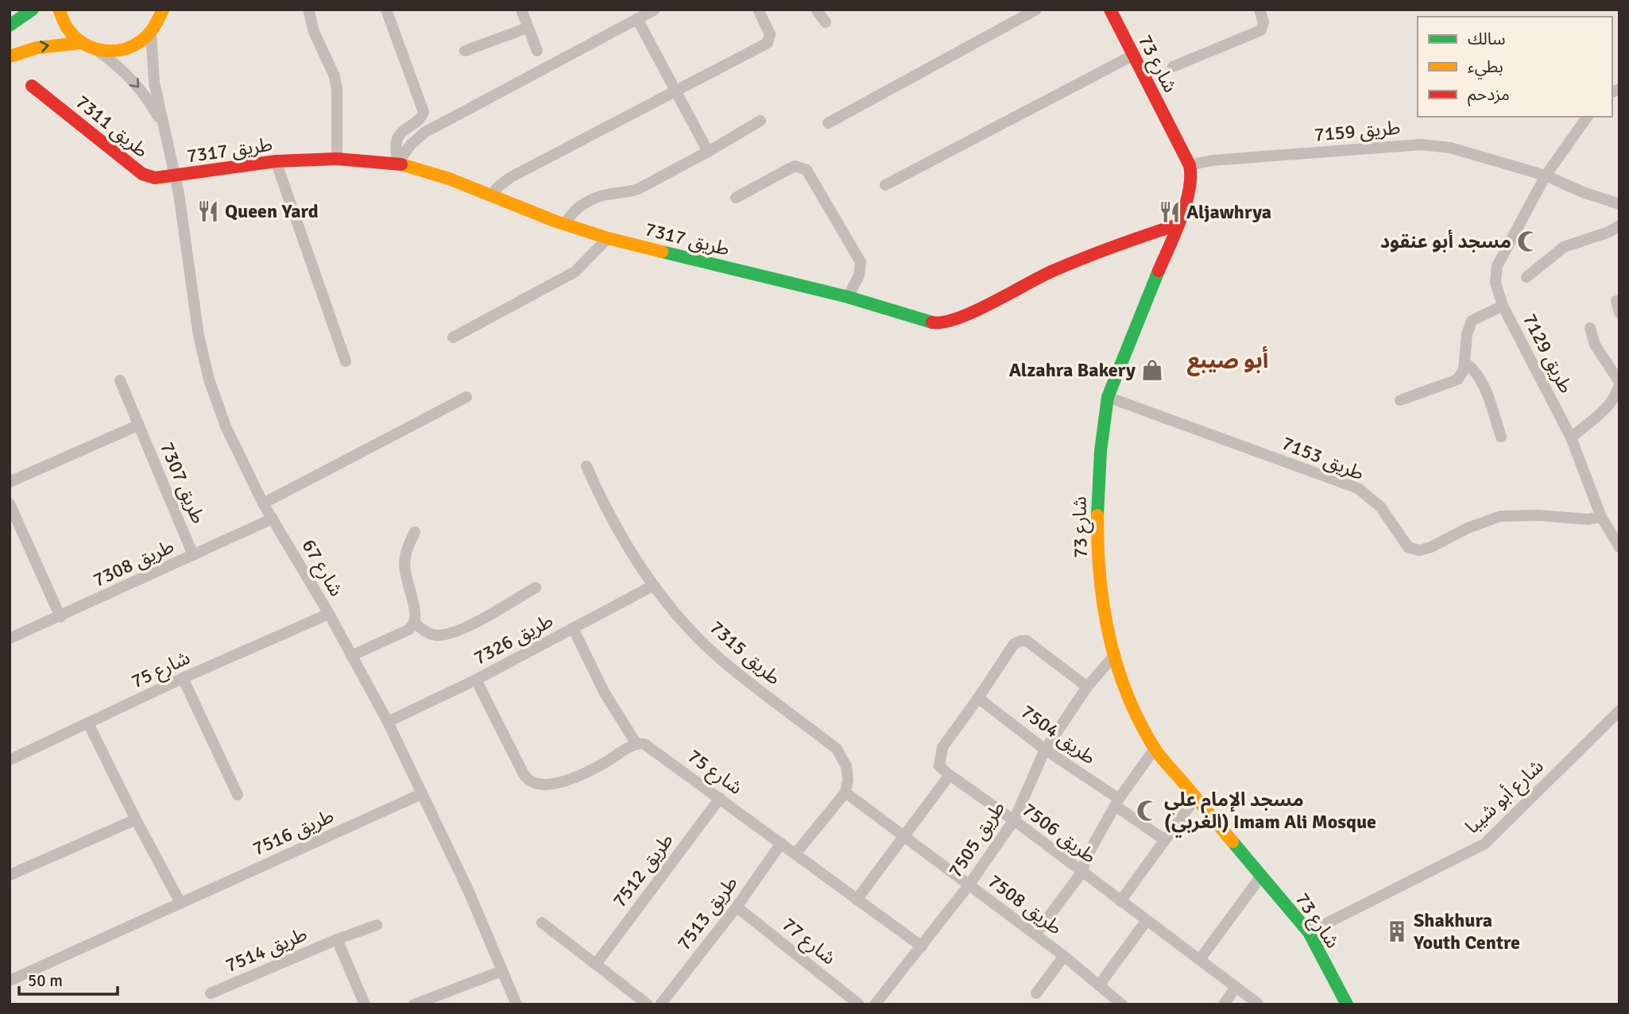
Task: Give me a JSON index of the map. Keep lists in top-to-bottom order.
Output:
{
  "streets": {
    "street": [
      "شارع 73",
      "طريق 7311",
      "طريق 7159",
      "طريق 7317",
      "طريق 7129",
      "طريق 7153",
      "طريق 7307",
      "طريق 7308",
      "شارع 67",
      "طريق 7326",
      "طريق 7315",
      "شارع 75",
      "طريق 7504",
      "شارع أبو شيبا",
      "طريق 7516",
      "طريق 7506",
      "طريق 7505",
      "طريق 7512",
      "طريق 7508",
      "طريق 7513",
      "شارع 77",
      "طريق 7514"
    ]
  },
  "crossings": [
    ["شارع 73", "طريق 7159"],
    ["شارع 73", "طريق 7317"],
    ["شارع 73", "طريق 7153"],
    ["شارع 73", "شارع أبو شيبا"],
    ["شارع 73", "طريق 7505"],
    ["طريق 7311", "طريق 7317"],
    ["طريق 7311", "شارع 67"],
    ["طريق 7159", "طريق 7129"],
    ["طريق 7317", "شارع 67"],
    ["طريق 7129", "طريق 7153"],
    ["طريق 7307", "طريق 7308"],
    ["طريق 7308", "شارع 67"],
    ["شارع 67", "طريق 7326"],
    ["شارع 67", "شارع 75"],
    ["شارع 67", "طريق 7516"],
    ["طريق 7326", "طريق 7315"],
    ["شارع 75", "طريق 7505"],
    ["شارع 75", "طريق 7512"],
    ["شارع 75", "طريق 7513"],
    ["طريق 7504", "طريق 7505"],
    ["طريق 7506", "طريق 7505"],
    ["طريق 7505", "طريق 7508"],
    ["طريق 7513", "شارع 77"]
  ],
  "districts": ["أبو صيبع"],
  "places": {
    "restaurant": ["Queen Yard", "Aljawhrya"],
    "mosque": ["مسجد أبو عنقود", "مسجد الإمام علي (الغربي) Imam Ali Mosque"],
    "shop": ["Alzahra Bakery"],
    "building": ["Shakhura Youth Centre"]
  },
  "legend": ["سالك", "بطيء", "مزدحم"],
  "scale_bar": "50 m"
}
